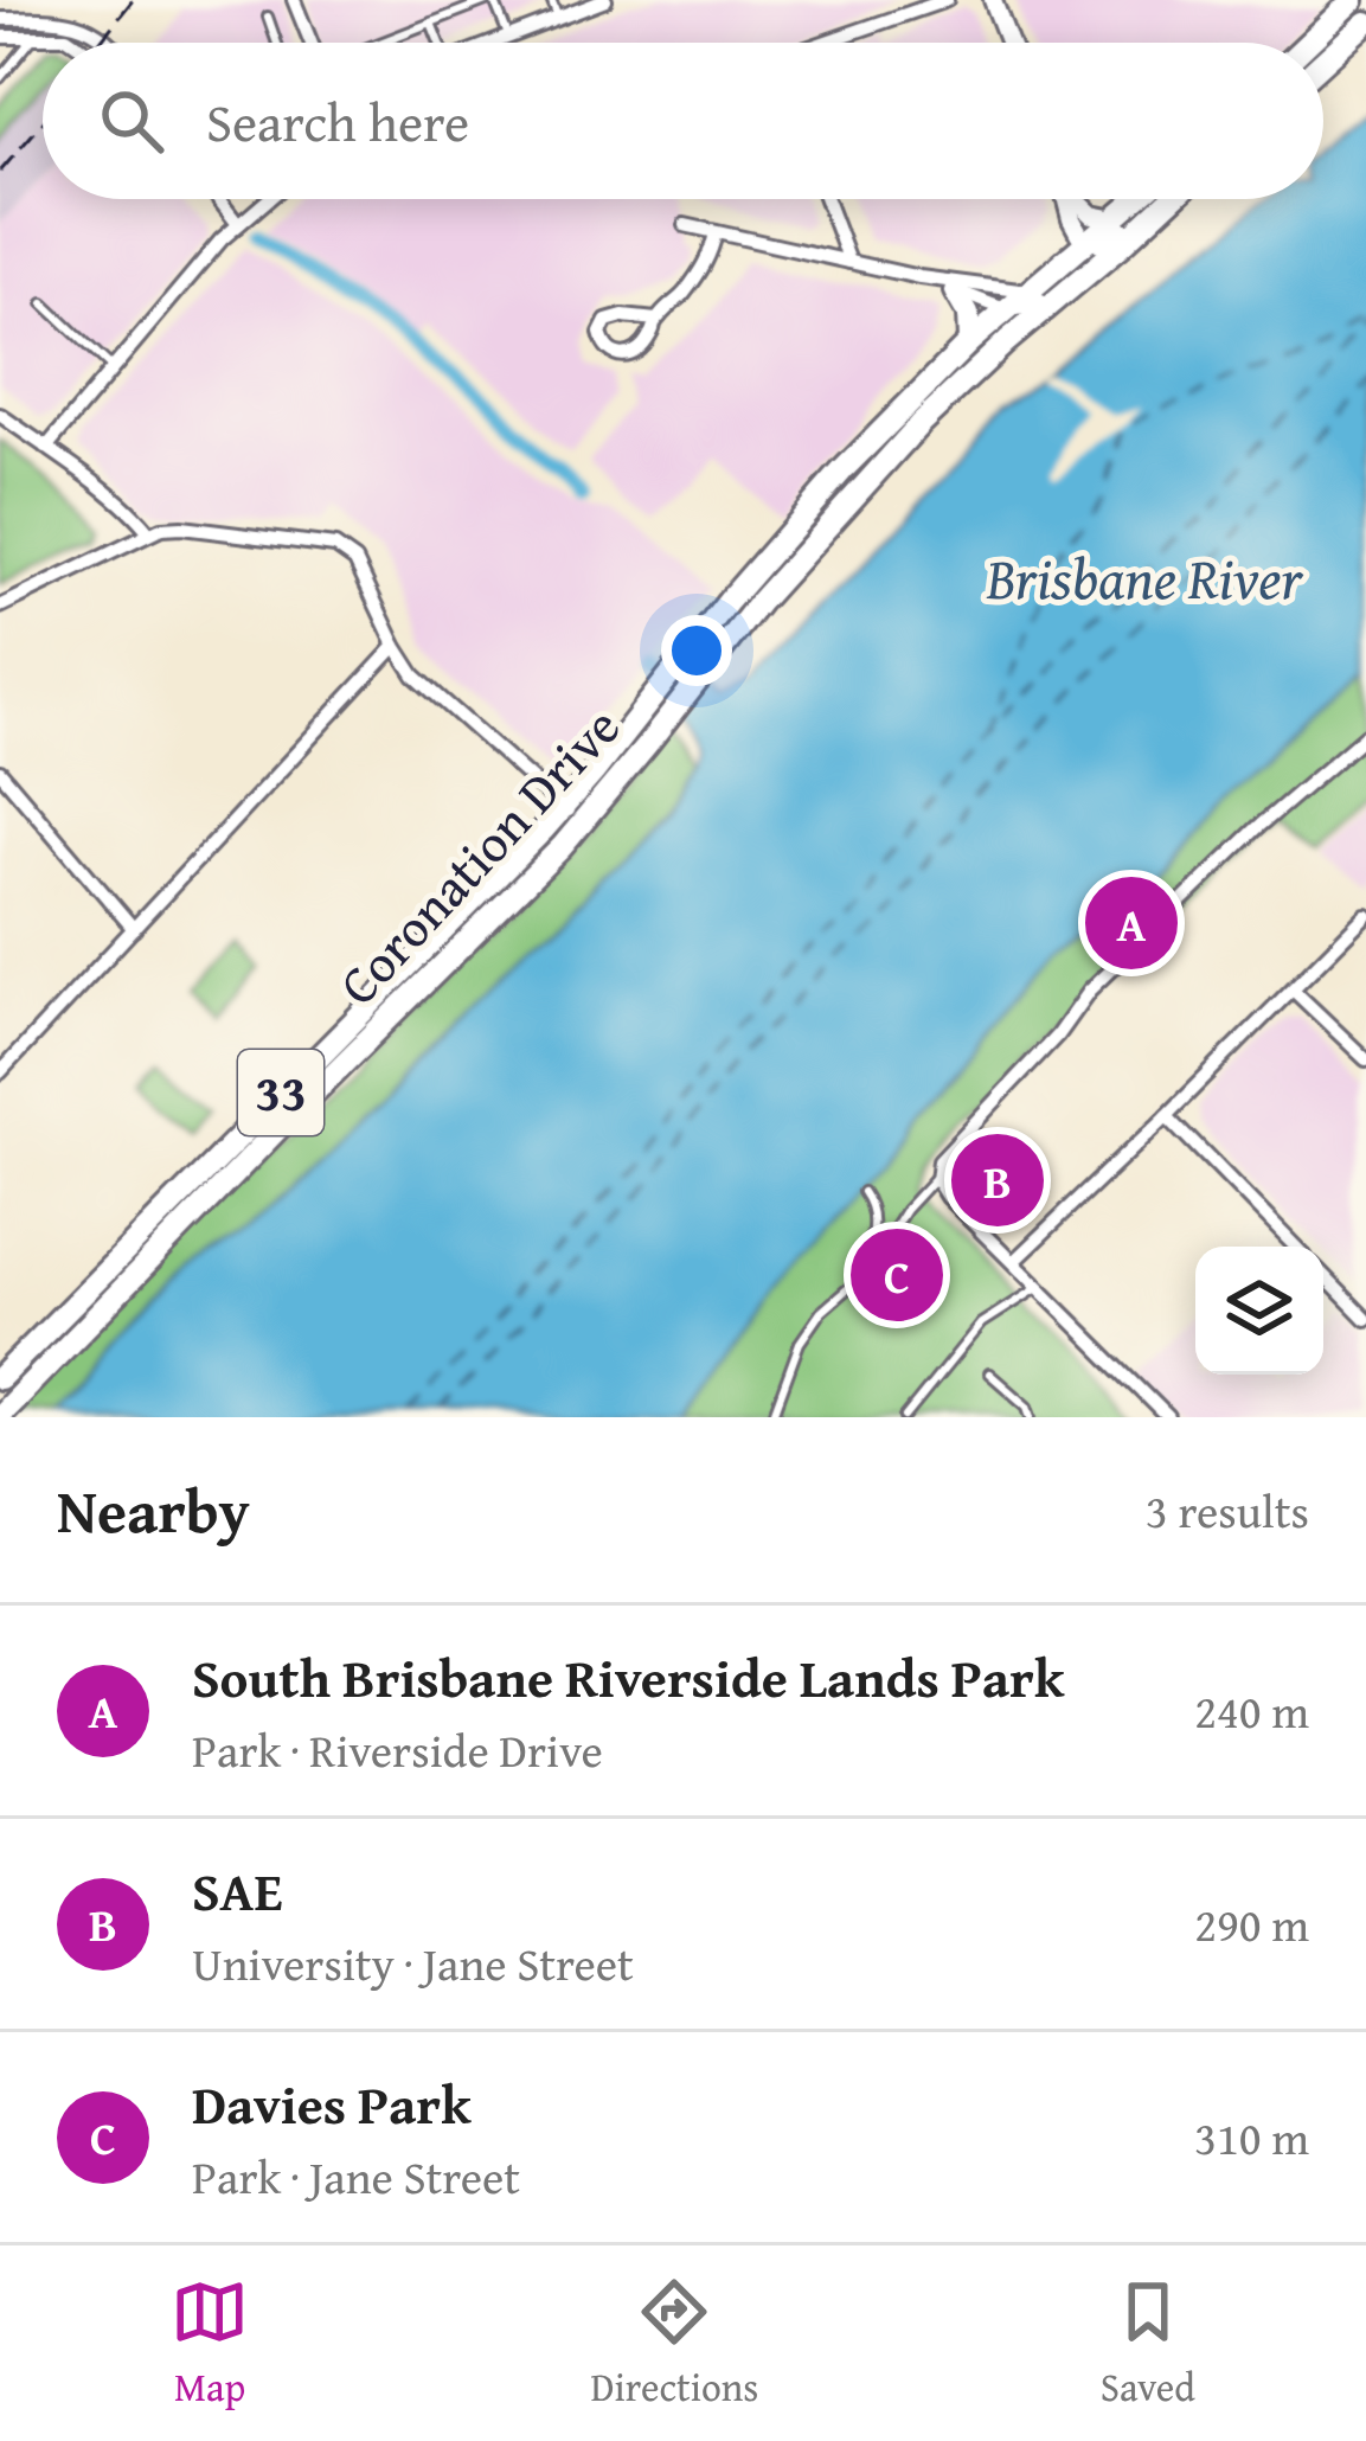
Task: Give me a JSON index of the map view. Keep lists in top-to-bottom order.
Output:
{
  "streets": {
    "highway": ["Coronation Drive", "33"]
  },
  "water": ["Brisbane River"],
  "page": {
    "search": "Search here",
    "pins": ["A", "B", "C"],
    "heading": ["Nearby", "3 results"],
    "list": [
      {
        "mark": "A",
        "name": "South Brisbane Riverside Lands Park",
        "note": "Park · Riverside Drive",
        "value": "240 m"
      },
      {
        "mark": "B",
        "name": "SAE",
        "note": "University · Jane Street",
        "value": "290 m"
      },
      {
        "mark": "C",
        "name": "Davies Park",
        "note": "Park · Jane Street",
        "value": "310 m"
      }
    ],
    "nav": ["Map", "Directions", "Saved"]
  }
}
